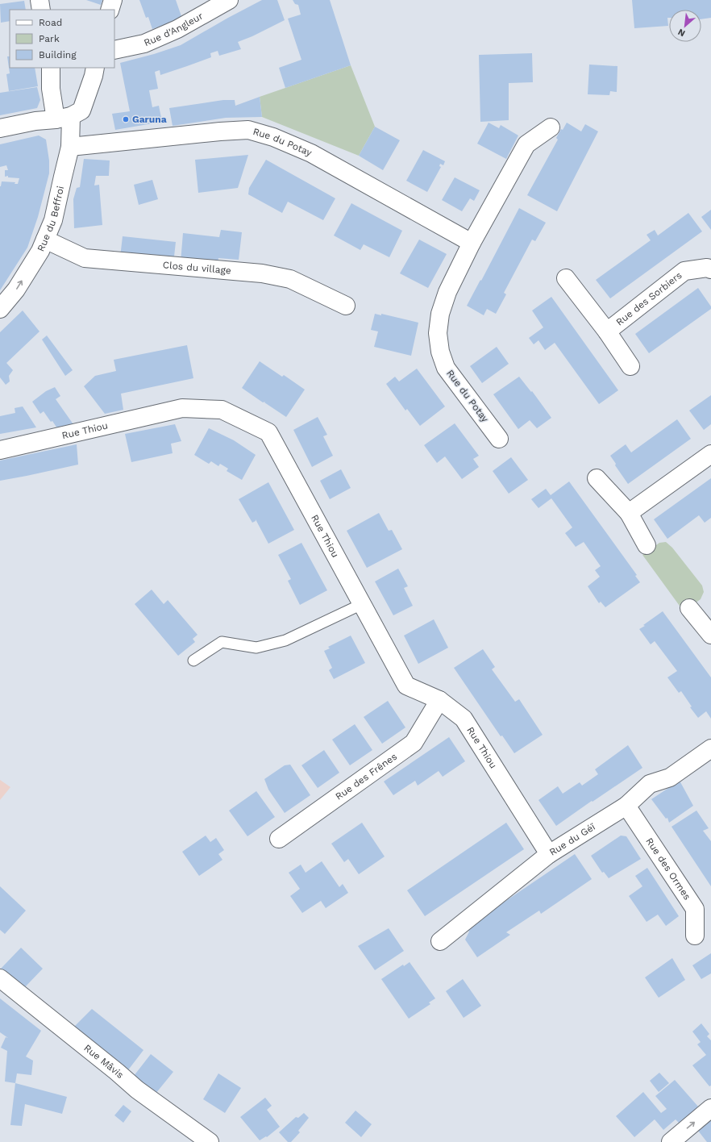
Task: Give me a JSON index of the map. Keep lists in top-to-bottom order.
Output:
{
  "streets": {
    "street": [
      "Rue d'Angleur",
      "Rue du Potay",
      "Rue du Beffroi",
      "Clos du village",
      "Rue des Sorbiers",
      "Rue Thiou",
      "Rue des Frênes",
      "Rue du Géï",
      "Rue des Ormes",
      "Rue Mâvis"
    ]
  },
  "crossings": [
    ["Rue du Potay", "Rue du Beffroi"],
    ["Rue du Beffroi", "Clos du village"],
    ["Rue Thiou", "Rue des Frênes"],
    ["Rue Thiou", "Rue du Géï"],
    ["Rue du Géï", "Rue des Ormes"]
  ],
  "places": ["Garuna"],
  "legend": ["Road", "Park", "Building"],
  "north": "bottom left"
}
